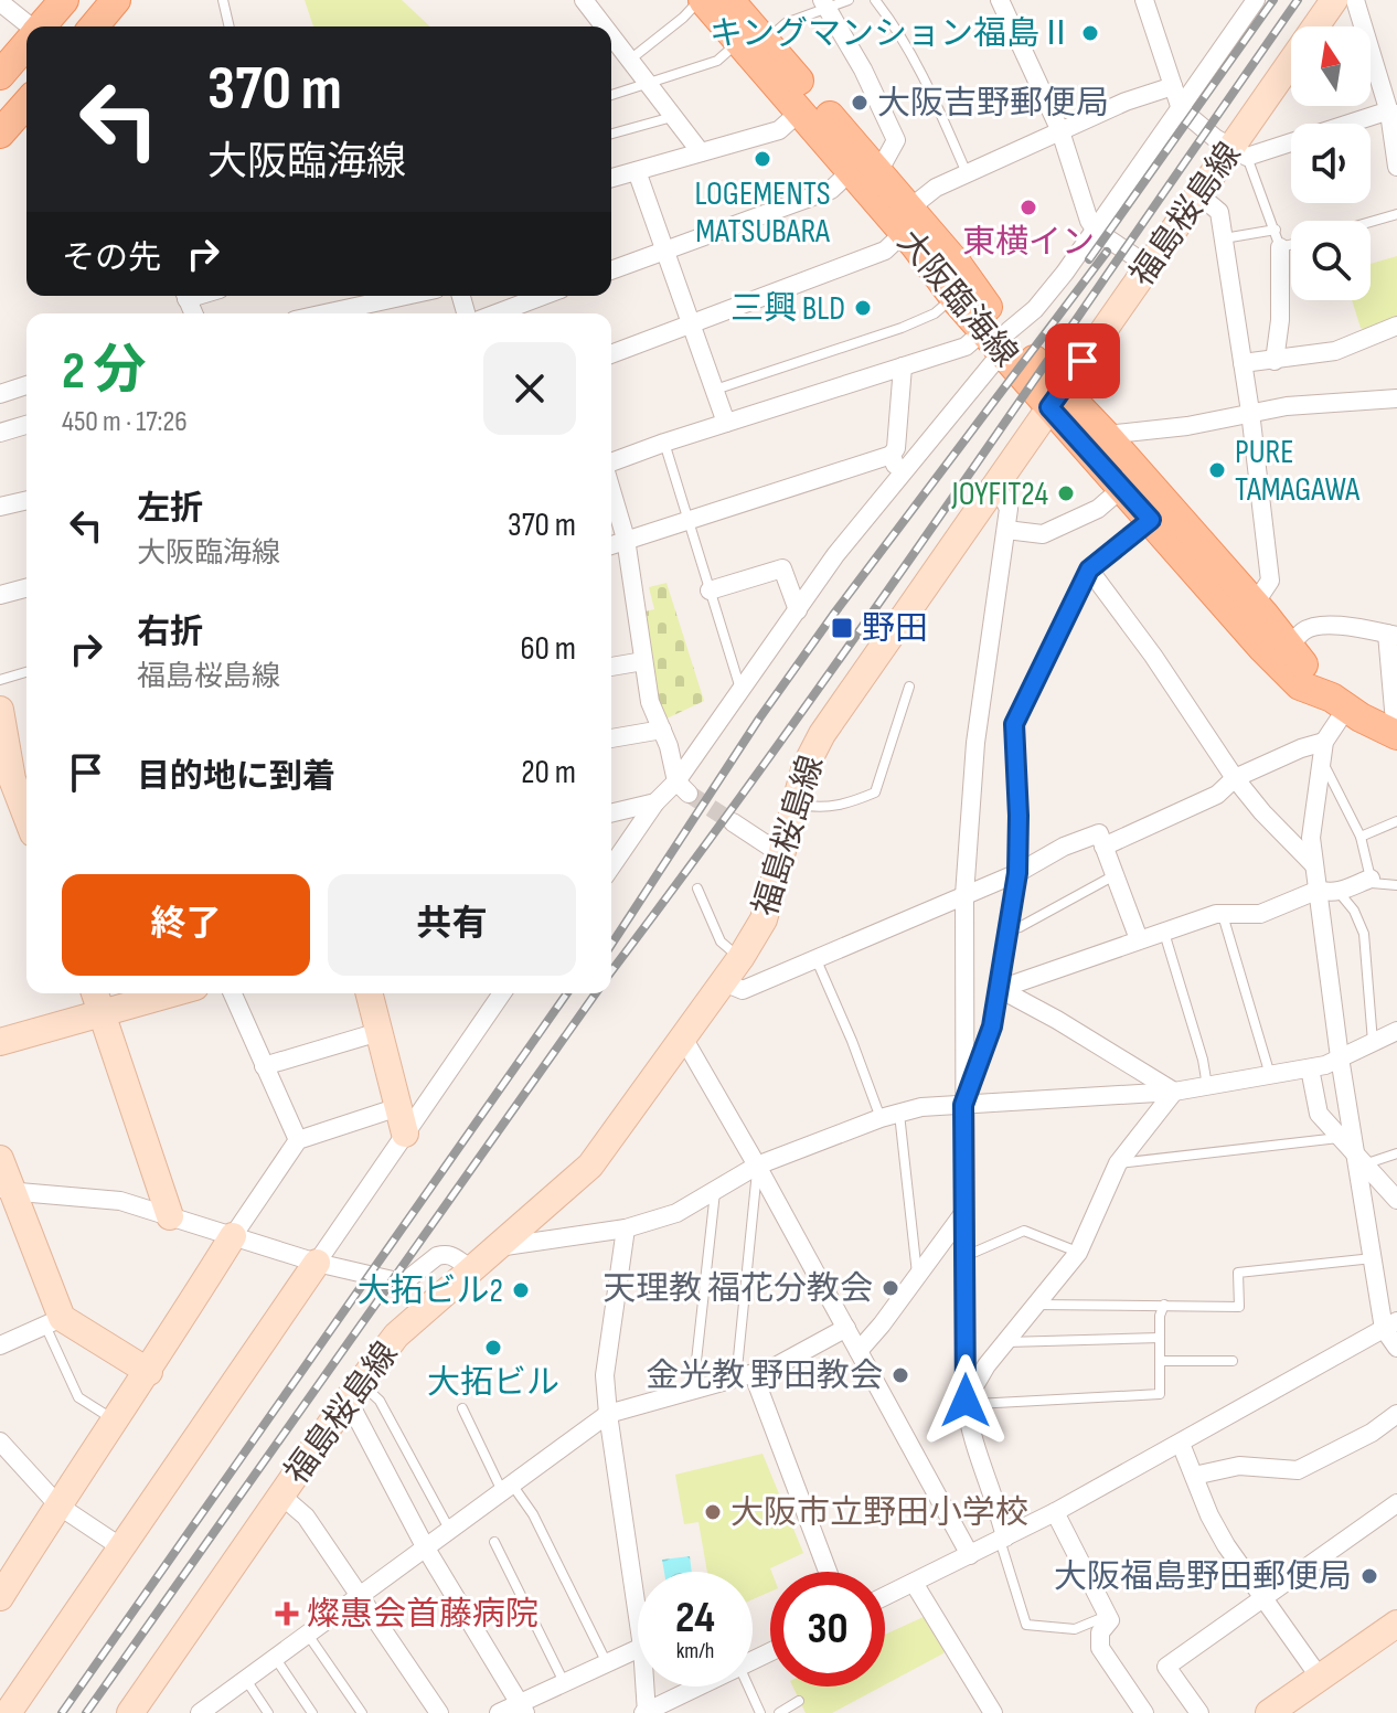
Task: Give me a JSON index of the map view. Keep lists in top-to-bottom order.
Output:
{
  "streets": {
    "main road": ["大阪臨海線"],
    "street": ["福島桜島線"]
  },
  "crossings": [
    ["福島桜島線", "大阪臨海線"]
  ],
  "places": {
    "other": [
      "キングマンション福島Ⅱ",
      "大阪吉野郵便局",
      "LOGEMENTS MATSUBARA",
      "東横イン",
      "三興 BLD",
      "PURE TAMAGAWA",
      "JOYFIT24",
      "天理教 福花分教会",
      "大拓ビル2",
      "大拓ビル",
      "金光教 野田教会",
      "大阪市立野田小学校",
      "大阪福島野田郵便局"
    ],
    "transit": ["野田"],
    "health": ["燦惠会首藤病院"]
  },
  "north": "top",
  "page": {
    "turn": ["370 m", "大阪臨海線"],
    "then": "その先",
    "heading": ["2 分", "450 m · 17:26"],
    "list": [
      {
        "name": "左折",
        "note": "大阪臨海線",
        "value": "370 m"
      },
      {
        "name": "右折",
        "note": "福島桜島線",
        "value": "60 m"
      },
      {
        "name": "目的地に到着",
        "value": "20 m"
      }
    ],
    "buttons": ["終了", "共有"],
    "speed": "24 km/h",
    "limit": "30"
  }
}
